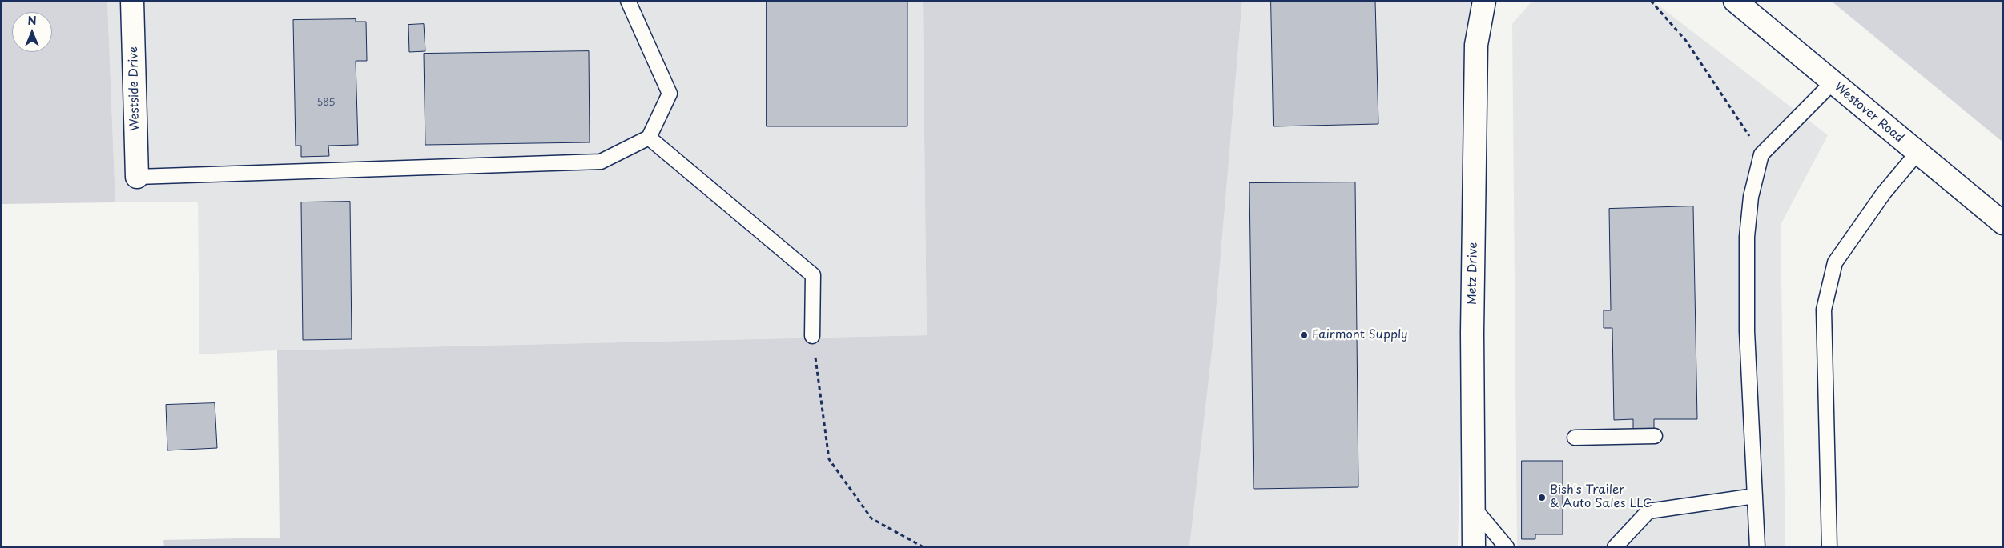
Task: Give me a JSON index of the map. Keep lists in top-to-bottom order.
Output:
{
  "streets": {
    "street": ["Westside Drive", "Westover Road", "Metz Drive"]
  },
  "places": ["Fairmont Supply", "Bish's Trailer & Auto Sales LLC"],
  "house_numbers": ["585"],
  "north": "top"
}
